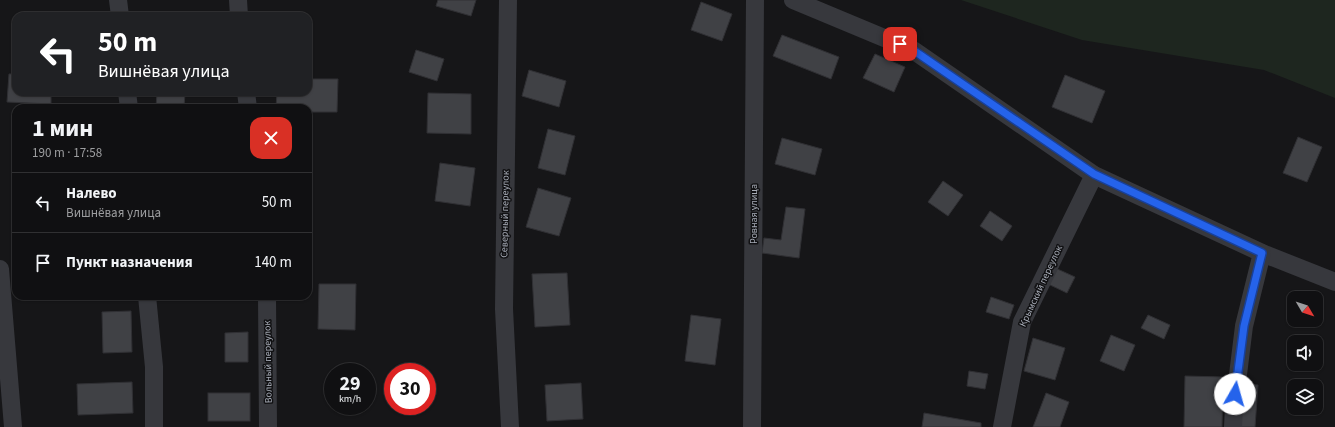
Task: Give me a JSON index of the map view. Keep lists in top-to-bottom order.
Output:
{
  "streets": {
    "street": [
      "Северный переулок",
      "Ровная улица",
      "Крымский переулок",
      "Вольный переулок"
    ]
  },
  "north": "bottom right",
  "page": {
    "turn": ["50 m", "Вишнёвая улица"],
    "heading": ["1 мин", "190 m · 17:58"],
    "list": [
      {
        "name": "Налево",
        "note": "Вишнёвая улица",
        "value": "50 m"
      },
      {
        "name": "Пункт назначения",
        "value": "140 m"
      }
    ],
    "speed": "29 km/h",
    "limit": "30"
  }
}
